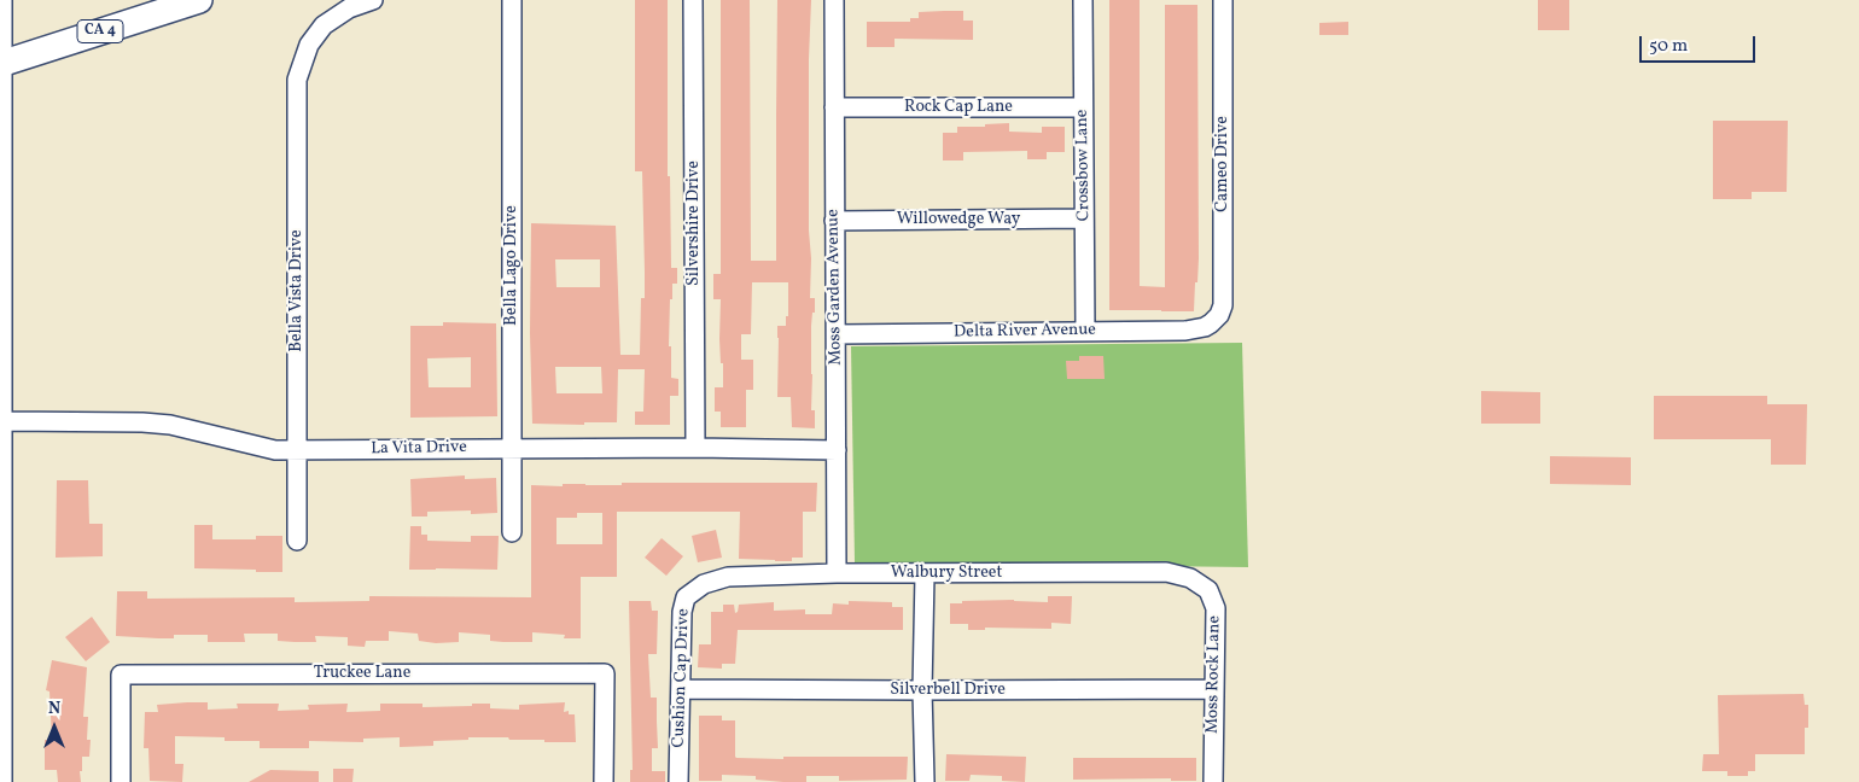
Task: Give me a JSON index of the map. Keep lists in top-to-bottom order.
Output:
{
  "streets": {
    "highway": ["CA 4"],
    "street": [
      "Rock Cap Lane",
      "Cameo Drive",
      "Crossbow Lane",
      "Willowedge Way",
      "Silvershire Drive",
      "Bella Lago Drive",
      "Moss Garden Avenue",
      "Bella Vista Drive",
      "Delta River Avenue",
      "La Vita Drive",
      "Walbury Street",
      "Truckee Lane",
      "Moss Rock Lane",
      "Cushion Cap Drive",
      "Silverbell Drive"
    ]
  },
  "crossings": [
    ["Rock Cap Lane", "Crossbow Lane"],
    ["Rock Cap Lane", "Moss Garden Avenue"],
    ["Cameo Drive", "Delta River Avenue"],
    ["Crossbow Lane", "Willowedge Way"],
    ["Crossbow Lane", "Delta River Avenue"],
    ["Willowedge Way", "Moss Garden Avenue"],
    ["Silvershire Drive", "La Vita Drive"],
    ["Bella Lago Drive", "La Vita Drive"],
    ["Moss Garden Avenue", "Delta River Avenue"],
    ["Moss Garden Avenue", "La Vita Drive"],
    ["Moss Garden Avenue", "Walbury Street"],
    ["Bella Vista Drive", "La Vita Drive"],
    ["Walbury Street", "Moss Rock Lane"],
    ["Walbury Street", "Cushion Cap Drive"],
    ["Moss Rock Lane", "Silverbell Drive"],
    ["Cushion Cap Drive", "Silverbell Drive"]
  ],
  "scale_bar": "50 m",
  "north": "top"
}
